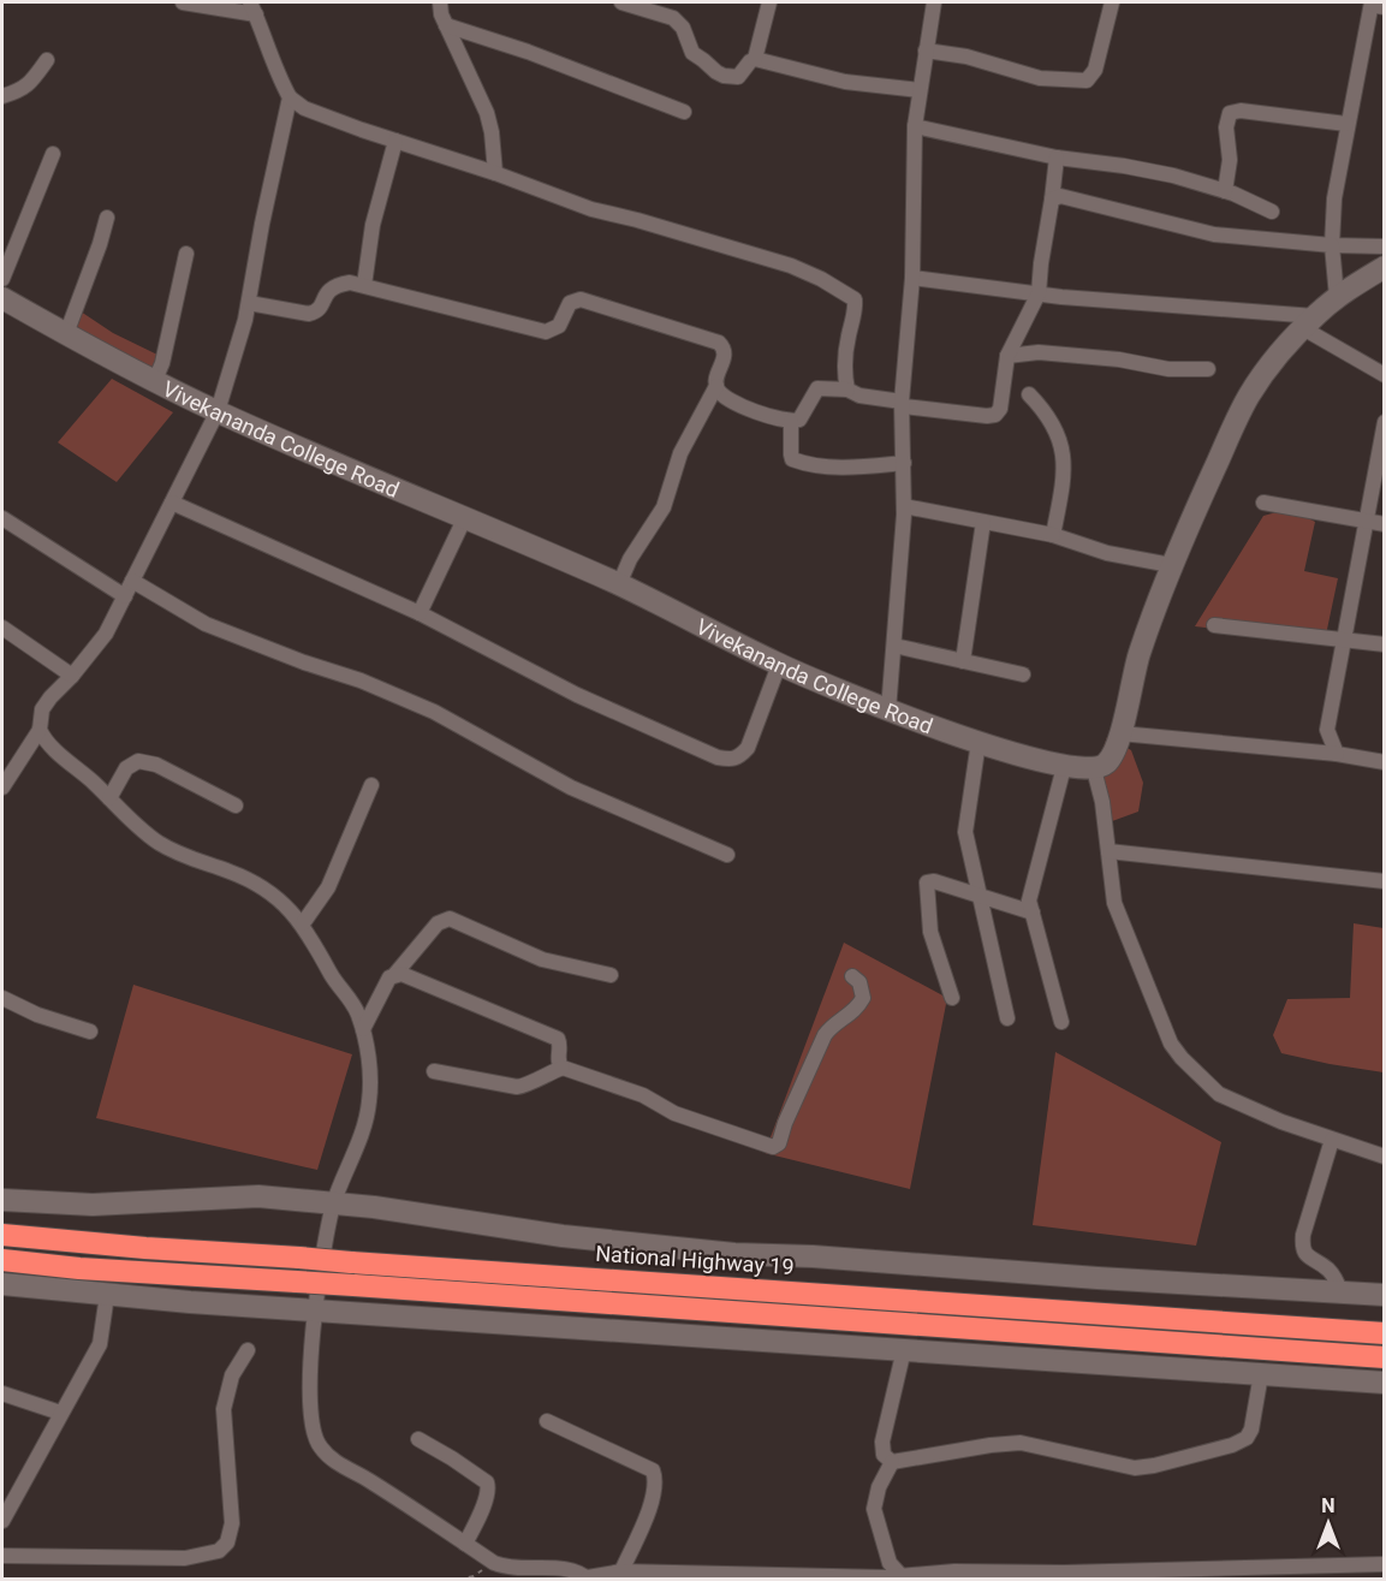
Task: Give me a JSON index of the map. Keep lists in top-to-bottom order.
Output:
{
  "streets": {
    "highway": ["National Highway 19"],
    "main road": ["Vivekananda College Road"]
  },
  "north": "top"
}
